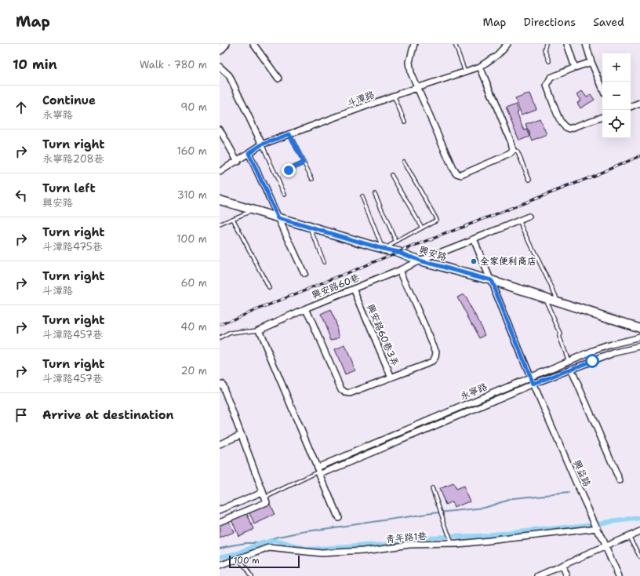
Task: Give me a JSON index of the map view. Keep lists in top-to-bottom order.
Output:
{
  "streets": {
    "street": [
      "斗潭路",
      "興安路",
      "興安路60巷",
      "興安路60巷3弄",
      "永寧路",
      "興益路",
      "青年路1巷"
    ]
  },
  "crossings": [
    ["興安路", "興安路60巷"],
    ["興安路", "興益路"],
    ["興安路60巷", "興安路60巷3弄"],
    ["興安路60巷", "興益路"],
    ["永寧路", "興益路"],
    ["興益路", "青年路1巷"]
  ],
  "places": ["全家便利商店"],
  "scale_bar": "100 m",
  "page": {
    "header": "Map",
    "nav": ["Map", "Directions", "Saved"],
    "heading": ["10 min", "Walk · 780 m"],
    "map_buttons": ["+", "−"],
    "list": [
      ["Continue", "永寧路", "90 m"],
      ["Turn right", "永寧路208巷", "160 m"],
      ["Turn left", "興安路", "310 m"],
      ["Turn right", "斗潭路475巷", "100 m"],
      ["Turn right", "斗潭路", "60 m"],
      ["Turn right", "斗潭路457巷", "40 m"],
      ["Turn right", "斗潭路457巷", "20 m"],
      "Arrive at destination"
    ],
    "scale": "100 m"
  }
}
